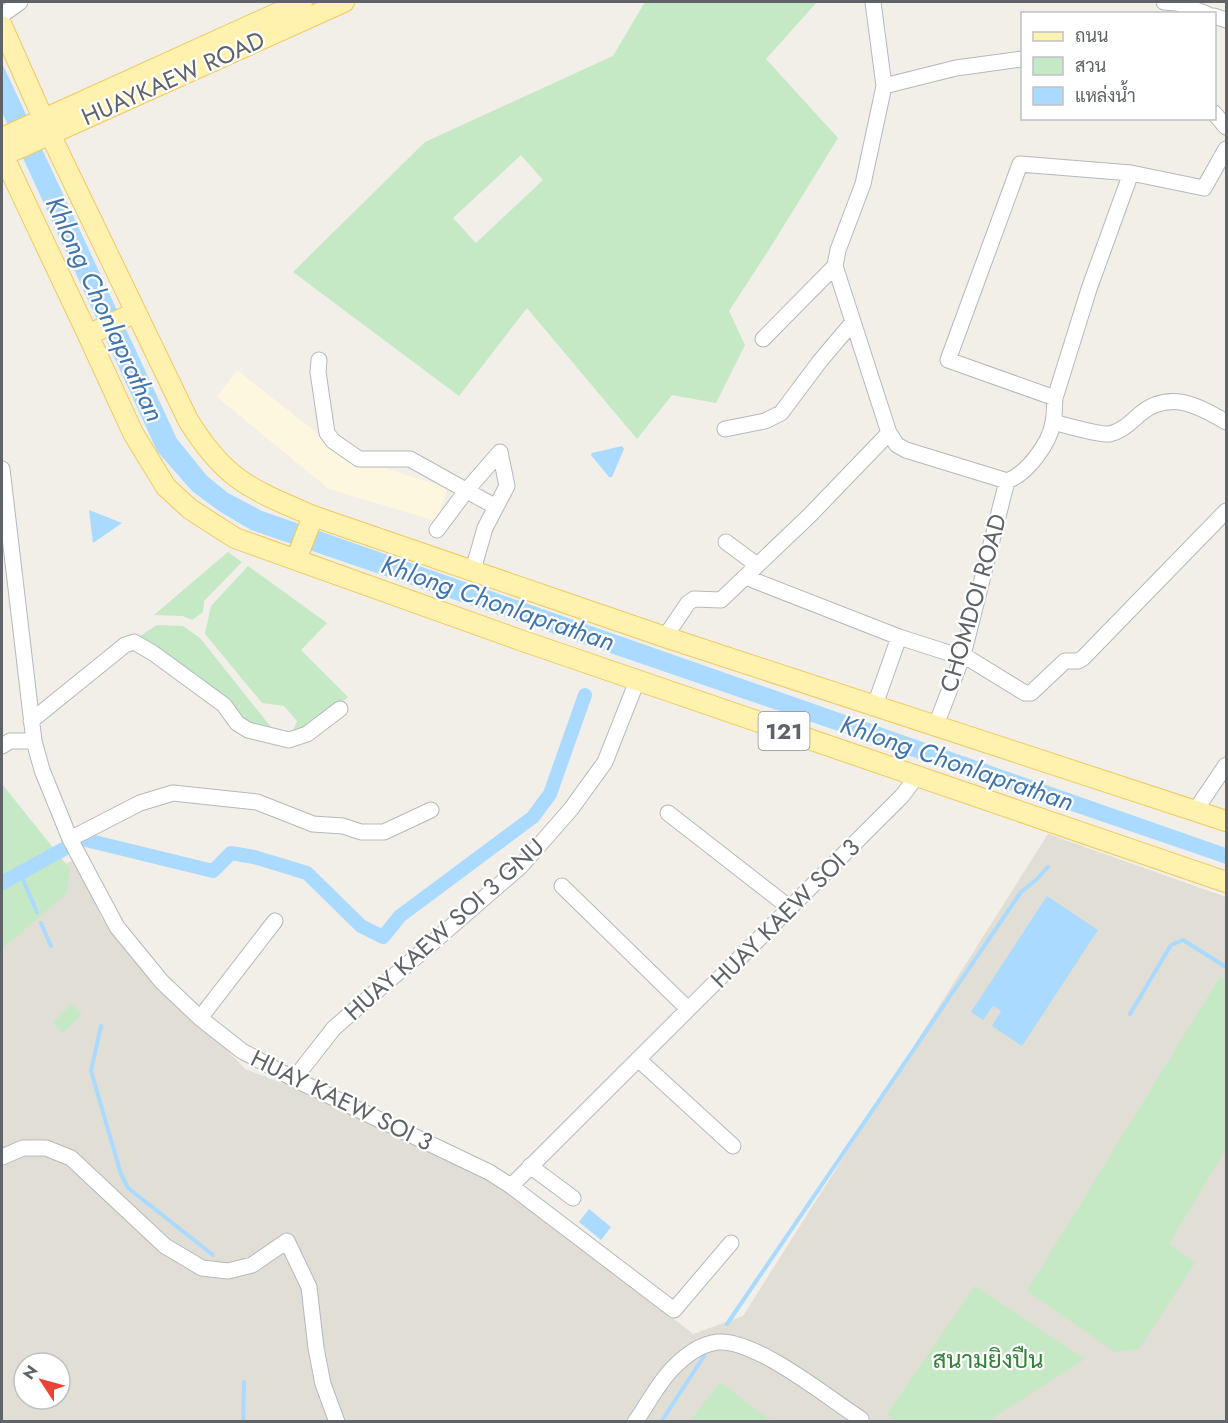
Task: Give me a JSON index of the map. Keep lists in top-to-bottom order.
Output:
{
  "streets": {
    "main road": ["HUAYKAEW ROAD", "121"],
    "street": ["CHOMDOI ROAD", "HUAY KAEW SOI 3", "HUAY KAEW SOI 3 GNU"]
  },
  "crossings": [
    ["HUAYKAEW ROAD", "121"],
    ["CHOMDOI ROAD", "121"],
    ["121", "HUAY KAEW SOI 3"],
    ["121", "HUAY KAEW SOI 3 GNU"],
    ["HUAY KAEW SOI 3", "HUAY KAEW SOI 3 GNU"]
  ],
  "water": ["Khlong Chonlaprathan"],
  "parks": ["สนามยิงปืน"],
  "legend": ["ถนน", "สวน", "แหล่งน้ำ"],
  "north": "top left"
}
